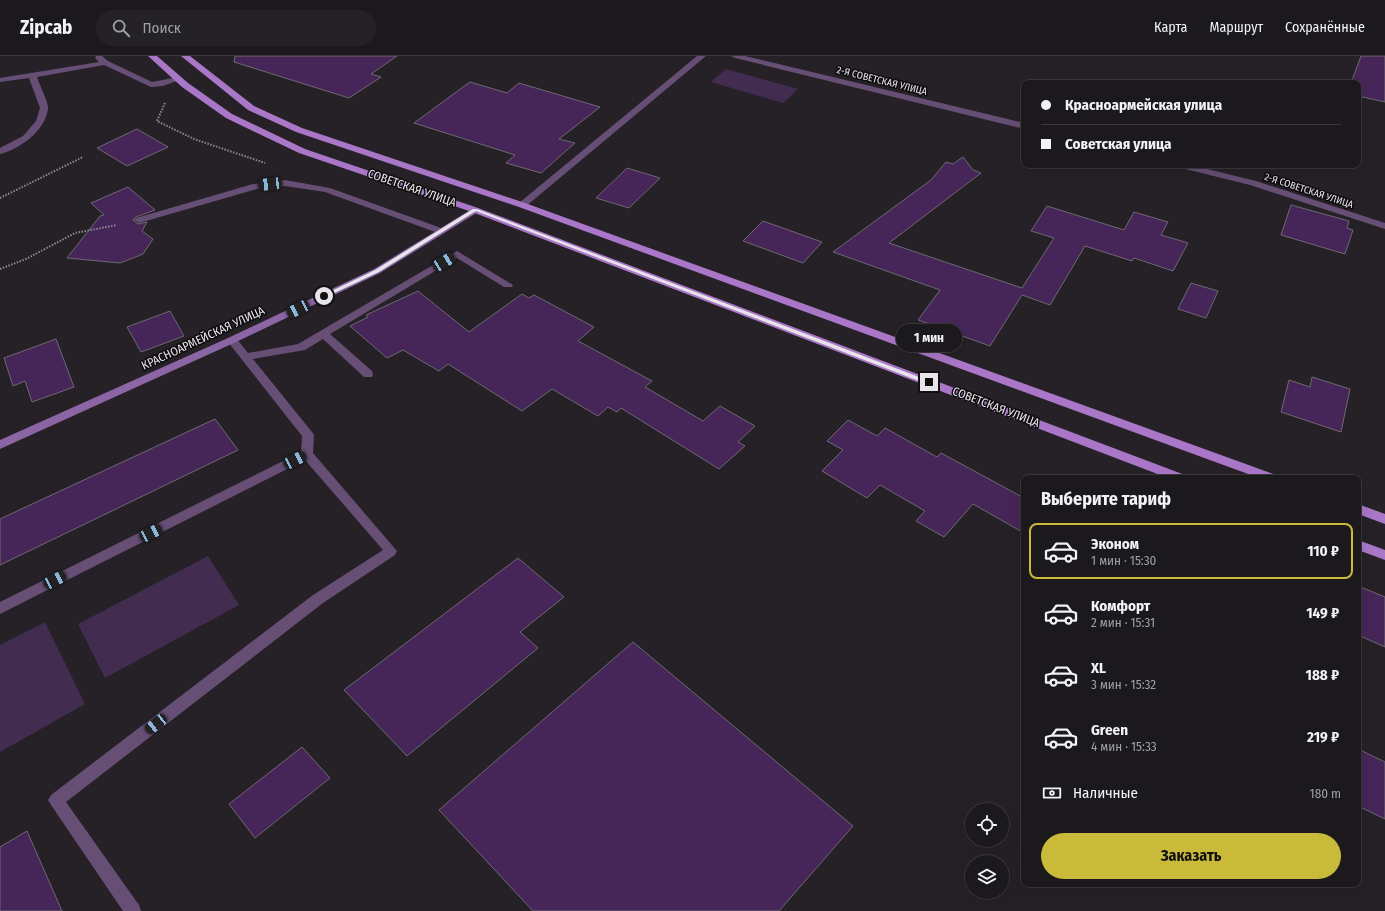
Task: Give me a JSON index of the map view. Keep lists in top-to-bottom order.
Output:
{
  "streets": {
    "main road": ["СОВЕТСКАЯ УЛИЦА"],
    "street": ["2-Я СОВЕТСКАЯ УЛИЦА", "КРАСНОАРМЕЙСКАЯ УЛИЦА"]
  },
  "crossings": [
    ["СОВЕТСКАЯ УЛИЦА", "КРАСНОАРМЕЙСКАЯ УЛИЦА"]
  ],
  "page": {
    "header": "Zipcab",
    "search": "Поиск",
    "nav": ["Карта", "Маршрут", "Сохранённые"],
    "banner": ["Красноармейская улица", "Советская улица"],
    "bubble": "1 мин",
    "heading": "Выберите тариф",
    "list": [
      {
        "name": "Эконом",
        "note": "1 мин · 15:30",
        "value": "110 ₽"
      },
      {
        "name": "Комфорт",
        "note": "2 мин · 15:31",
        "value": "149 ₽"
      },
      {
        "name": "XL",
        "note": "3 мин · 15:32",
        "value": "188 ₽"
      },
      {
        "name": "Green",
        "note": "4 мин · 15:33",
        "value": "219 ₽"
      }
    ],
    "pay": ["Наличные", "180 m"],
    "buttons": "Заказать"
  }
}
